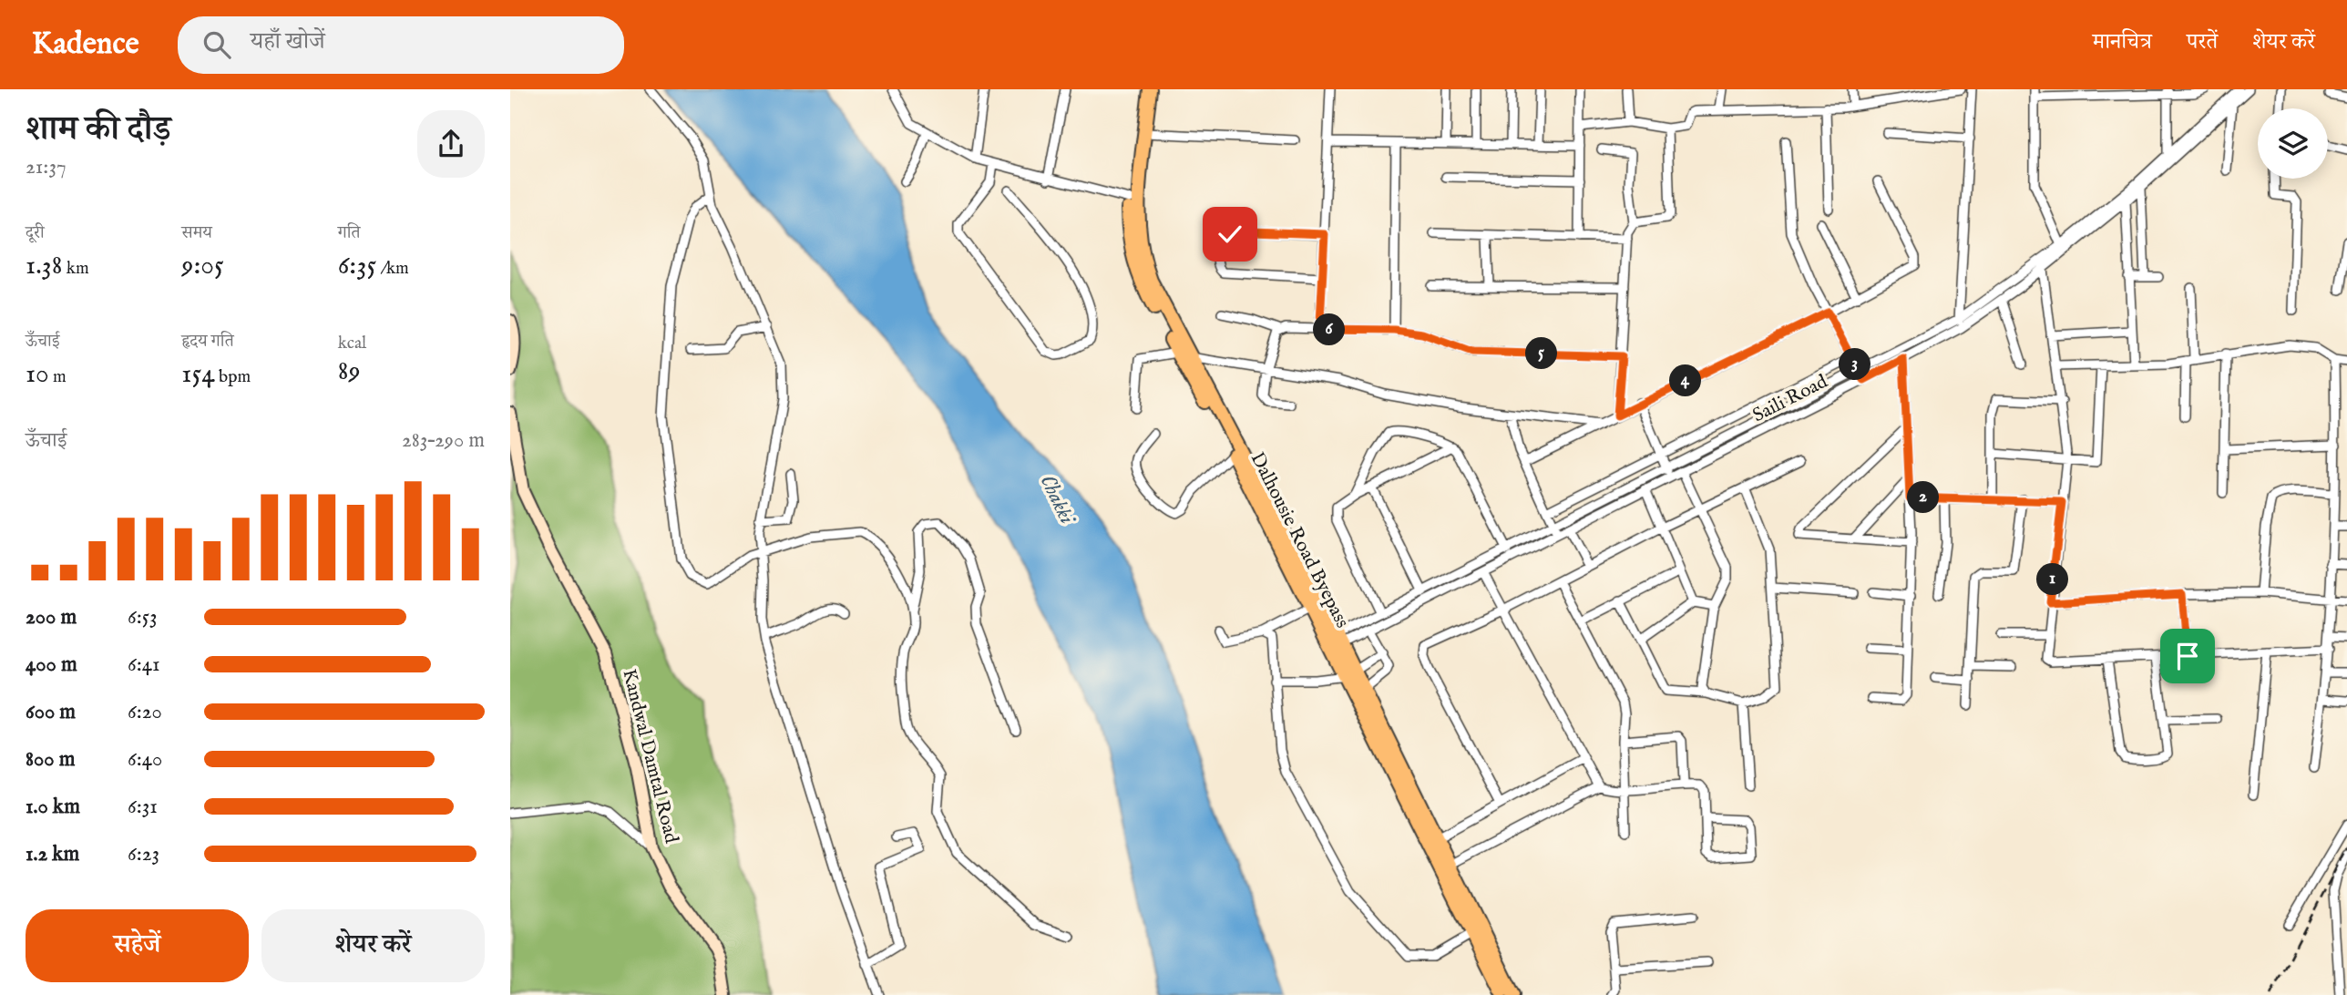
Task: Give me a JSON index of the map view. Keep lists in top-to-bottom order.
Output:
{
  "streets": {
    "highway": ["Dalhousie Road Byepass"],
    "main road": ["Kandwal Damtal Road"],
    "street": ["Saili Road"]
  },
  "crossings": [
    ["Saili Road", "Dalhousie Road Byepass"]
  ],
  "water": ["Chakki"],
  "page": {
    "header": "Kadence",
    "search": "यहाँ खोजें",
    "nav": ["मानचित्र", "परतें", "शेयर करें"],
    "heading": ["शाम की दौड़", "21:37"],
    "stats": [
      ["दूरी", "1.38 km"],
      ["समय", "9:05"],
      ["गति", "6:35 /km"],
      ["ऊँचाई", "10 m"],
      ["हृदय गति", "154 bpm"],
      ["kcal", "89"]
    ],
    "pins": [
      "6",
      "5",
      "3",
      "4",
      "2",
      "1"
    ],
    "chart": ["ऊँचाई", "283–290 m"],
    "list": [
      {
        "name": "200 m",
        "note": "6:53"
      },
      {
        "name": "400 m",
        "note": "6:41"
      },
      {
        "name": "600 m",
        "note": "6:20"
      },
      {
        "name": "800 m",
        "note": "6:40"
      },
      {
        "name": "1.0 km",
        "note": "6:31"
      },
      {
        "name": "1.2 km",
        "note": "6:23"
      }
    ],
    "buttons": ["सहेजें", "शेयर करें"]
  }
}
